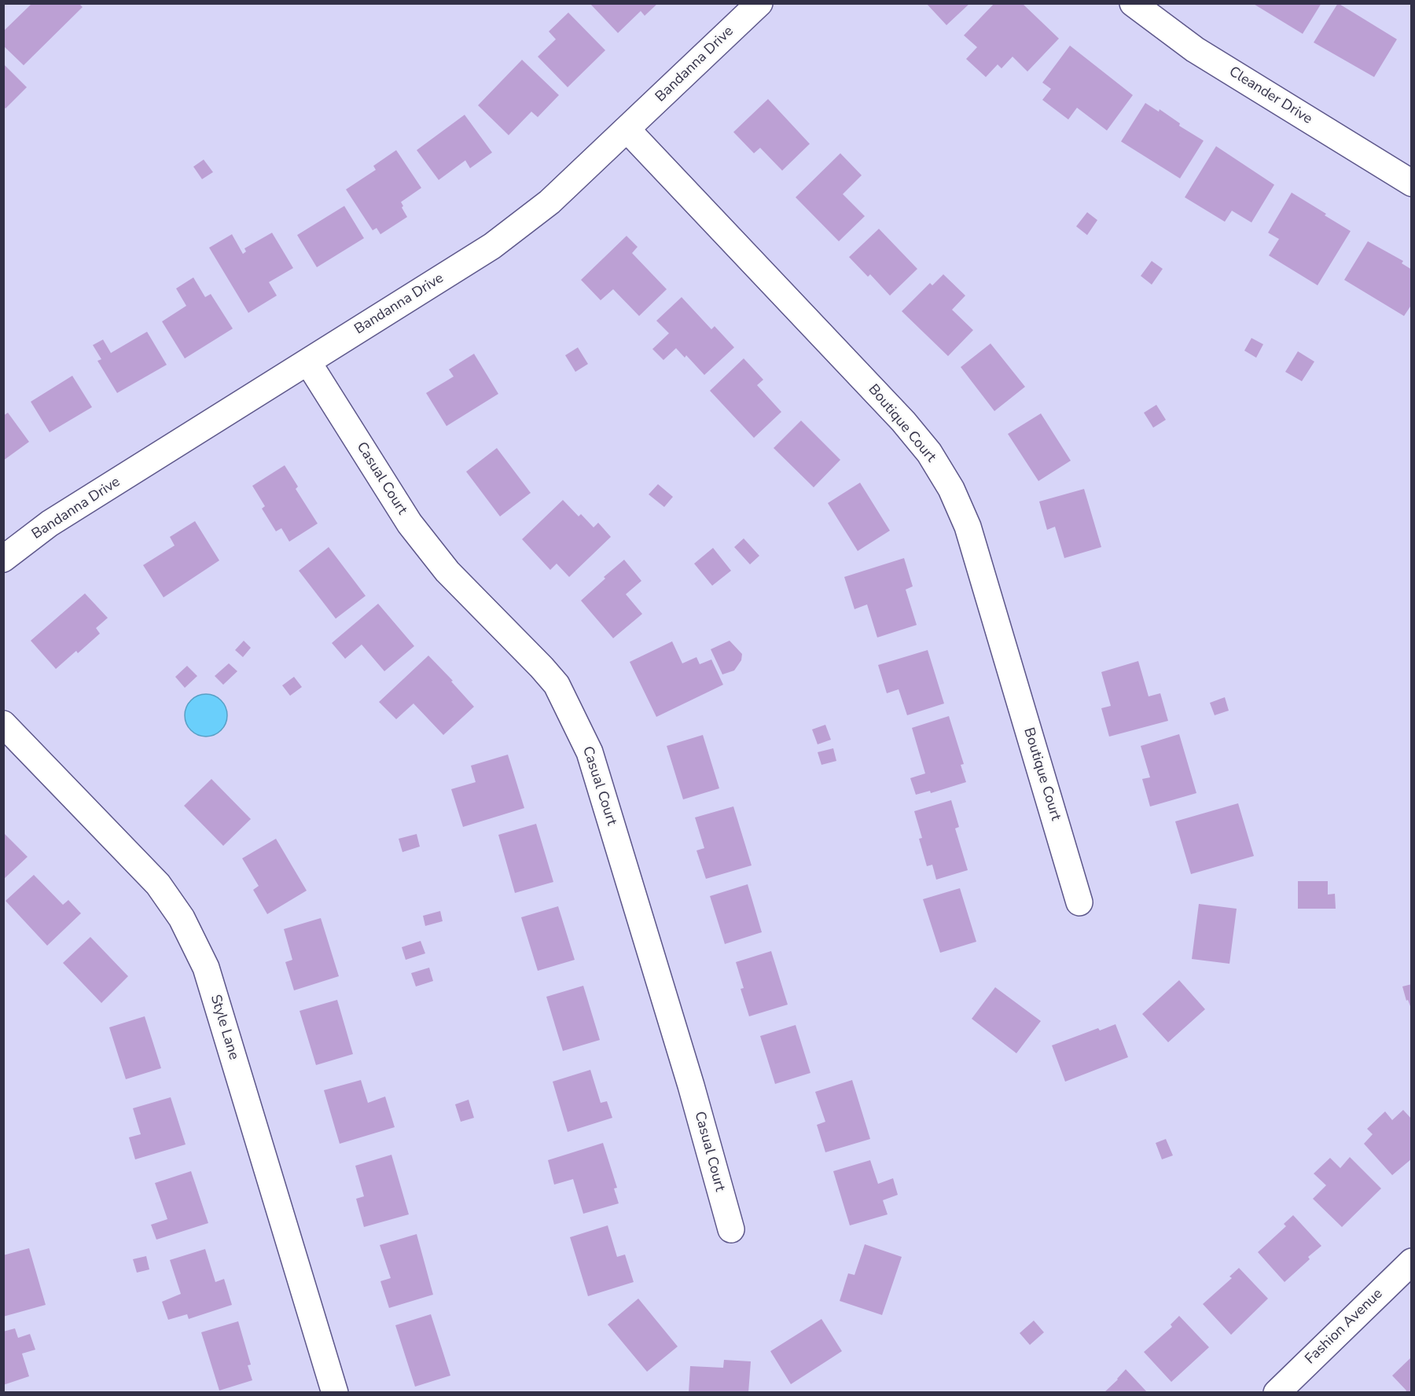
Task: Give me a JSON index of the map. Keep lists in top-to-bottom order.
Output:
{
  "streets": {
    "street": [
      "Bandanna Drive",
      "Cleander Drive",
      "Boutique Court",
      "Casual Court",
      "Style Lane",
      "Fashion Avenue"
    ]
  },
  "crossings": [
    ["Bandanna Drive", "Boutique Court"],
    ["Bandanna Drive", "Casual Court"]
  ]
}
